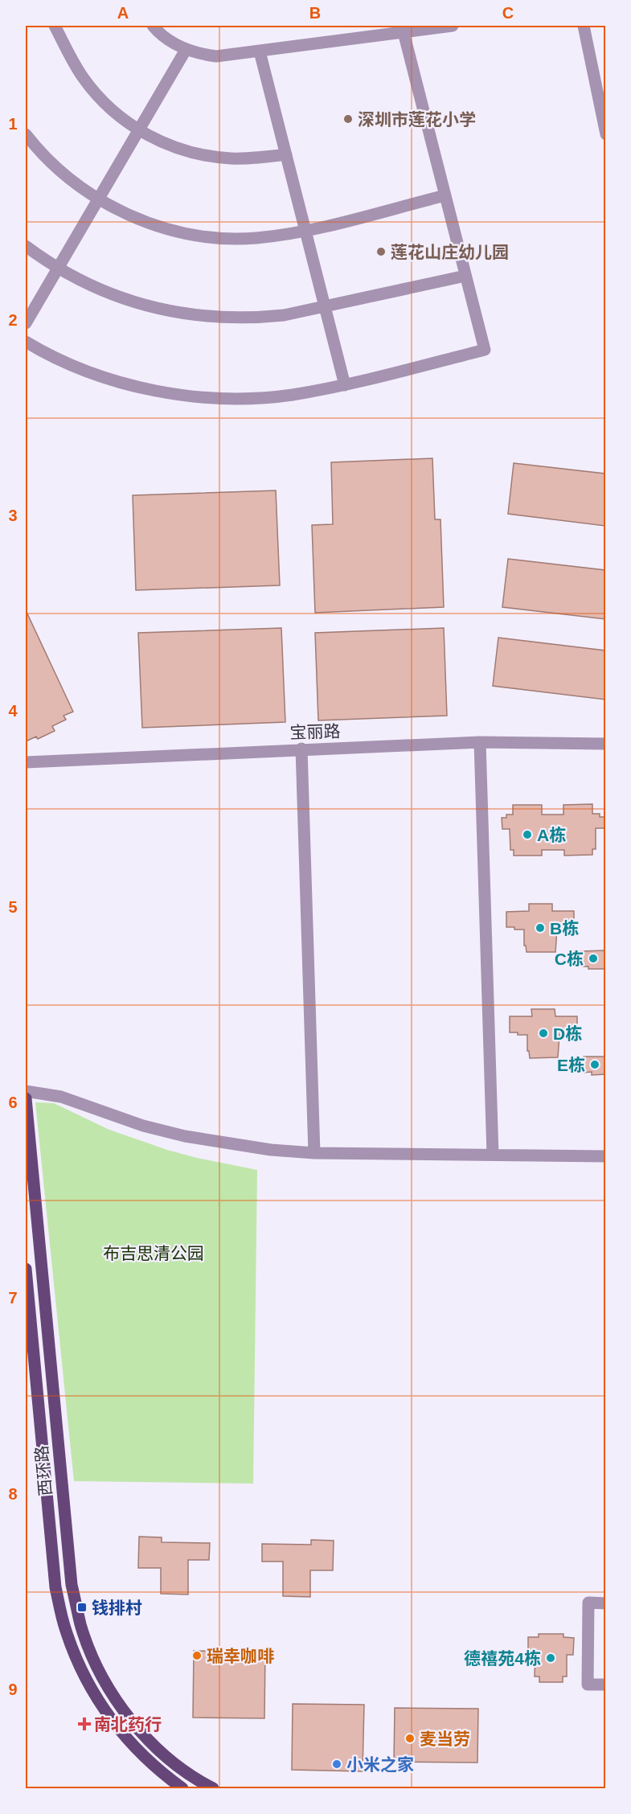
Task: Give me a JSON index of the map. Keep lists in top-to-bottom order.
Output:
{
  "streets": {
    "main road": ["西环路"],
    "street": ["宝丽路"]
  },
  "parks": ["布吉思清公园"],
  "places": {
    "other": [
      "深圳市莲花小学",
      "莲花山庄幼儿园",
      "A栋",
      "B栋",
      "C栋",
      "D栋",
      "E栋",
      "瑞幸咖啡",
      "德禧苑4栋",
      "麦当劳",
      "小米之家"
    ],
    "transit": ["钱排村"],
    "health": ["南北药行"]
  },
  "grid": {
    "columns": ["A", "B", "C"],
    "rows": [
      "1",
      "2",
      "3",
      "4",
      "5",
      "6",
      "7",
      "8",
      "9"
    ]
  }
}
